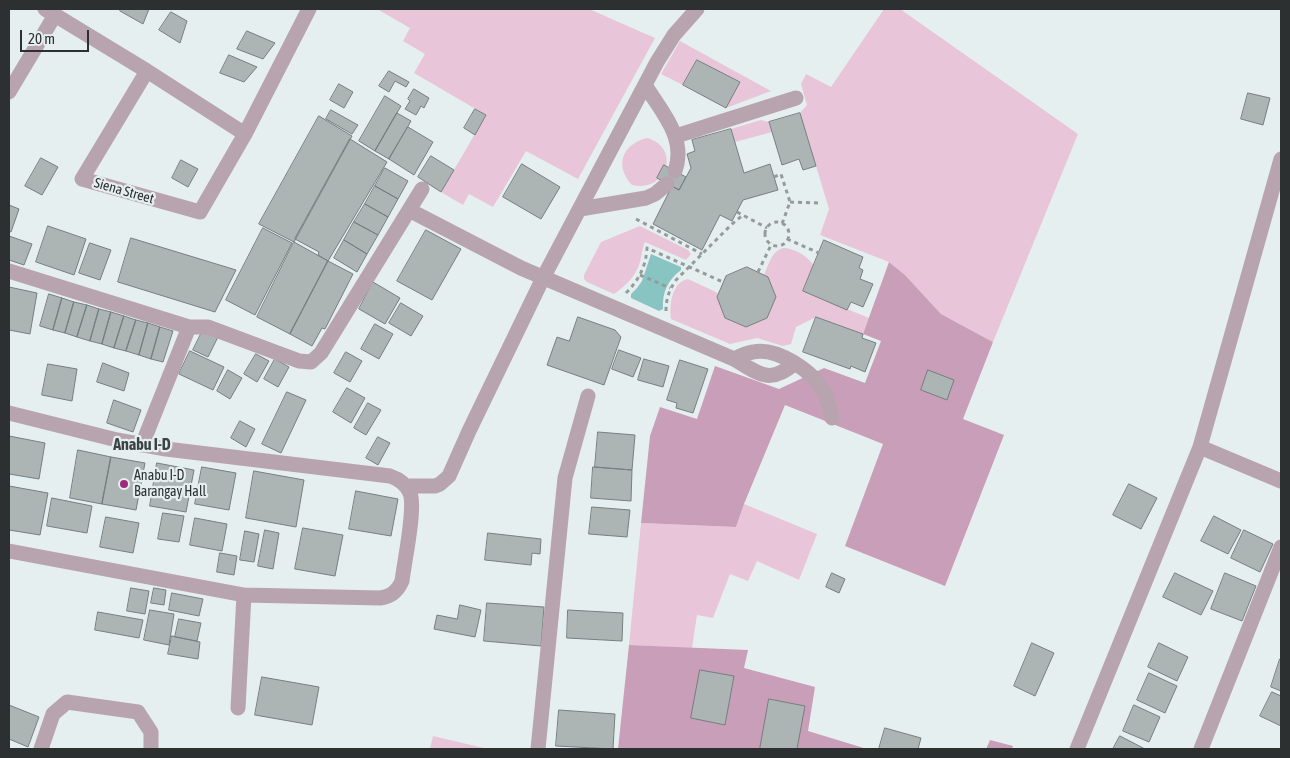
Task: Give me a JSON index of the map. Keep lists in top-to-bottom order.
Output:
{
  "streets": {
    "street": ["Siena Street"]
  },
  "districts": ["Anabu I-D"],
  "places": ["Anabu I-D Barangay Hall"],
  "scale_bar": "20 m"
}
